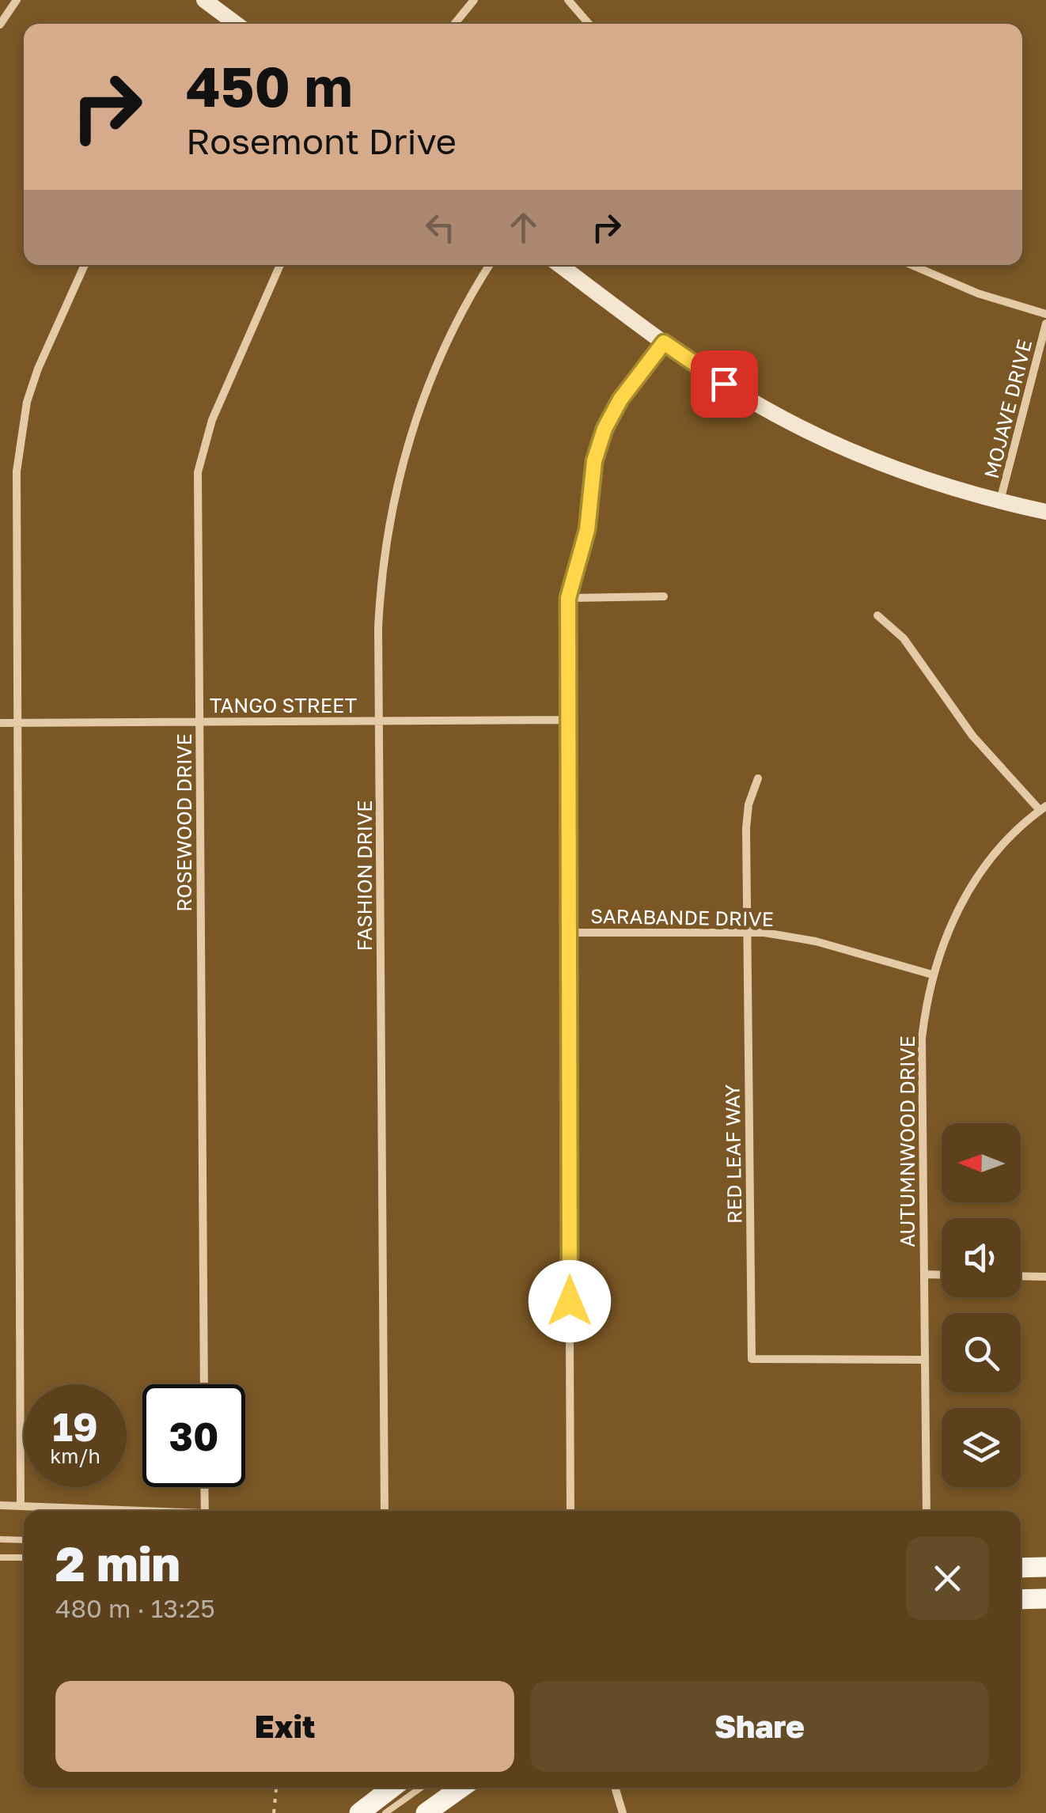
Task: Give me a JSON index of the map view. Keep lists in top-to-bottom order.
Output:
{
  "streets": {
    "street": [
      "MOJAVE DRIVE",
      "TANGO STREET",
      "ROSEWOOD DRIVE",
      "FASHION DRIVE",
      "SARABANDE DRIVE",
      "AUTUMNWOOD DRIVE",
      "RED LEAF WAY"
    ]
  },
  "crossings": [
    ["TANGO STREET", "ROSEWOOD DRIVE"],
    ["TANGO STREET", "FASHION DRIVE"],
    ["SARABANDE DRIVE", "AUTUMNWOOD DRIVE"],
    ["SARABANDE DRIVE", "RED LEAF WAY"],
    ["AUTUMNWOOD DRIVE", "RED LEAF WAY"]
  ],
  "north": "left",
  "page": {
    "turn": ["450 m", "Rosemont Drive"],
    "speed": "19 km/h",
    "limit": "30",
    "heading": ["2 min", "480 m · 13:25"],
    "buttons": ["Exit", "Share"]
  }
}
